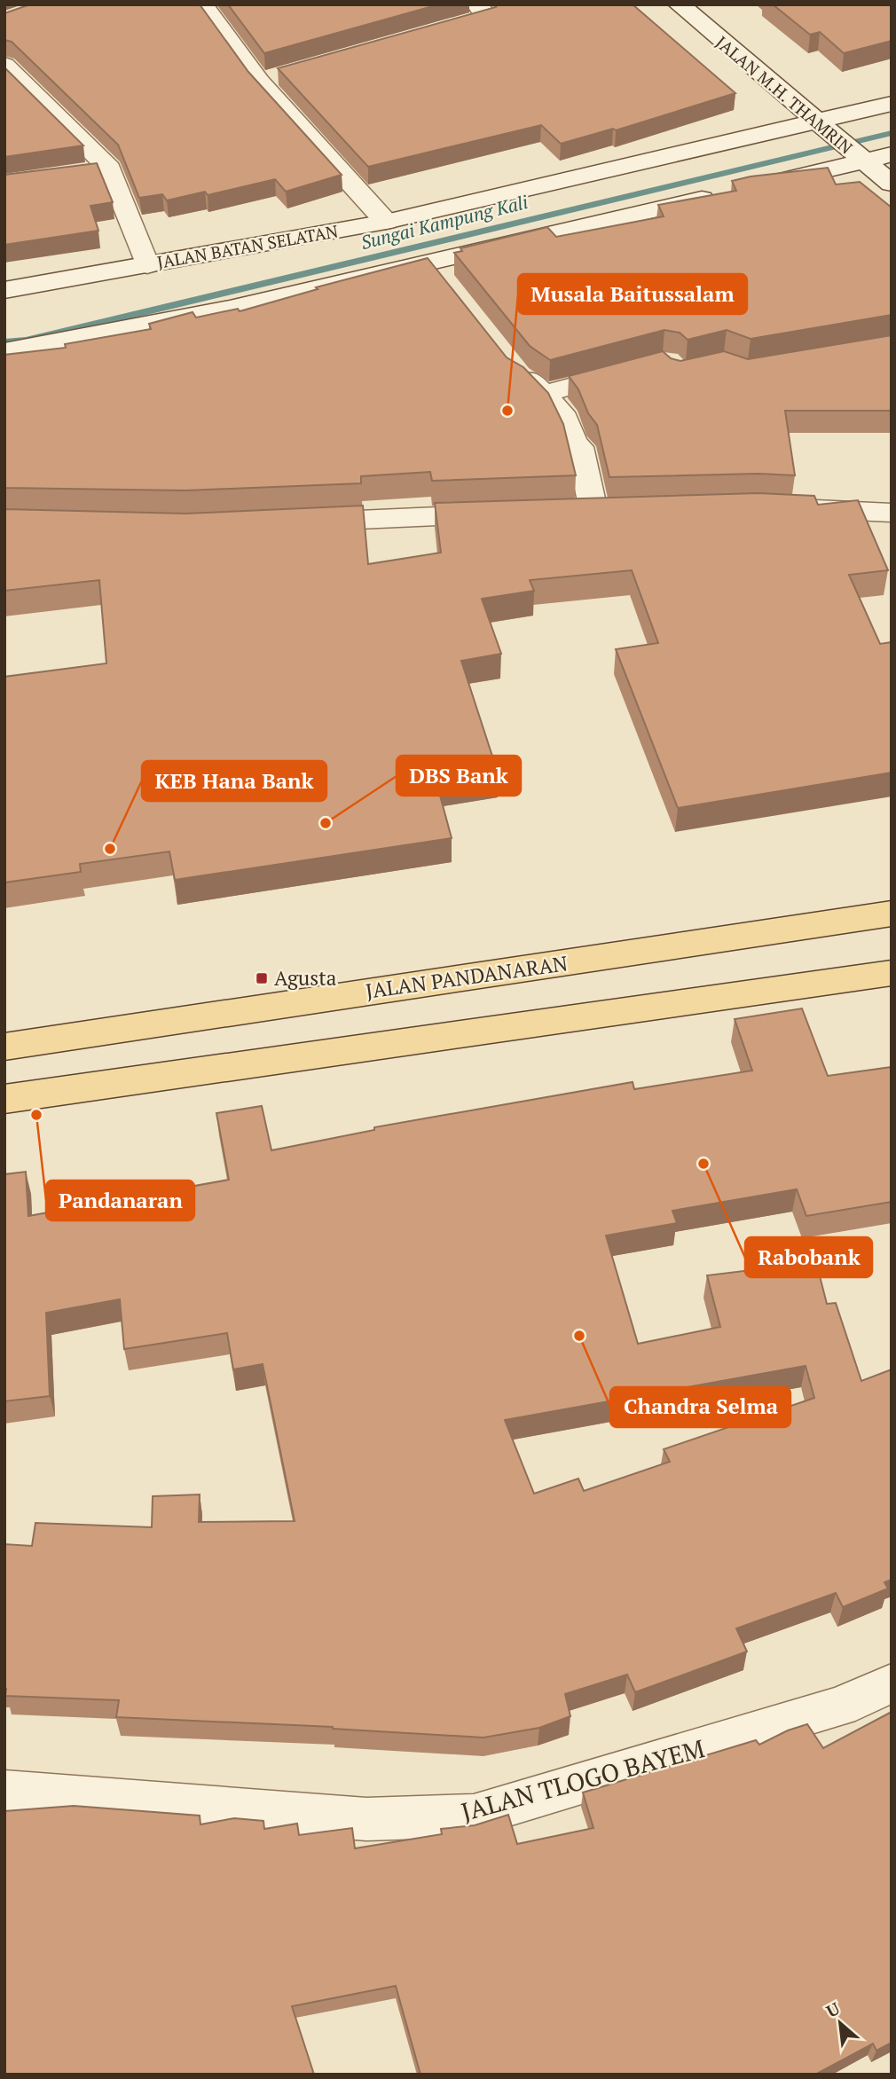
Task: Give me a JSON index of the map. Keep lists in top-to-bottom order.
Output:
{
  "streets": {
    "main road": [
      "JALAN M.H. THAMRIN",
      "JALAN BATAN SELATAN",
      "JALAN PANDANARAN",
      "JALAN TLOGO BAYEM"
    ]
  },
  "crossings": [
    ["JALAN M.H. THAMRIN", "JALAN BATAN SELATAN"]
  ],
  "water": ["Sungai Kampung Kali"],
  "places": {
    "other": [
      "Musala Baitussalam",
      "DBS Bank",
      "KEB Hana Bank",
      "Pandanaran",
      "Rabobank",
      "Chandra Selma"
    ],
    "transit": ["Agusta"]
  },
  "north": "top left"
}
